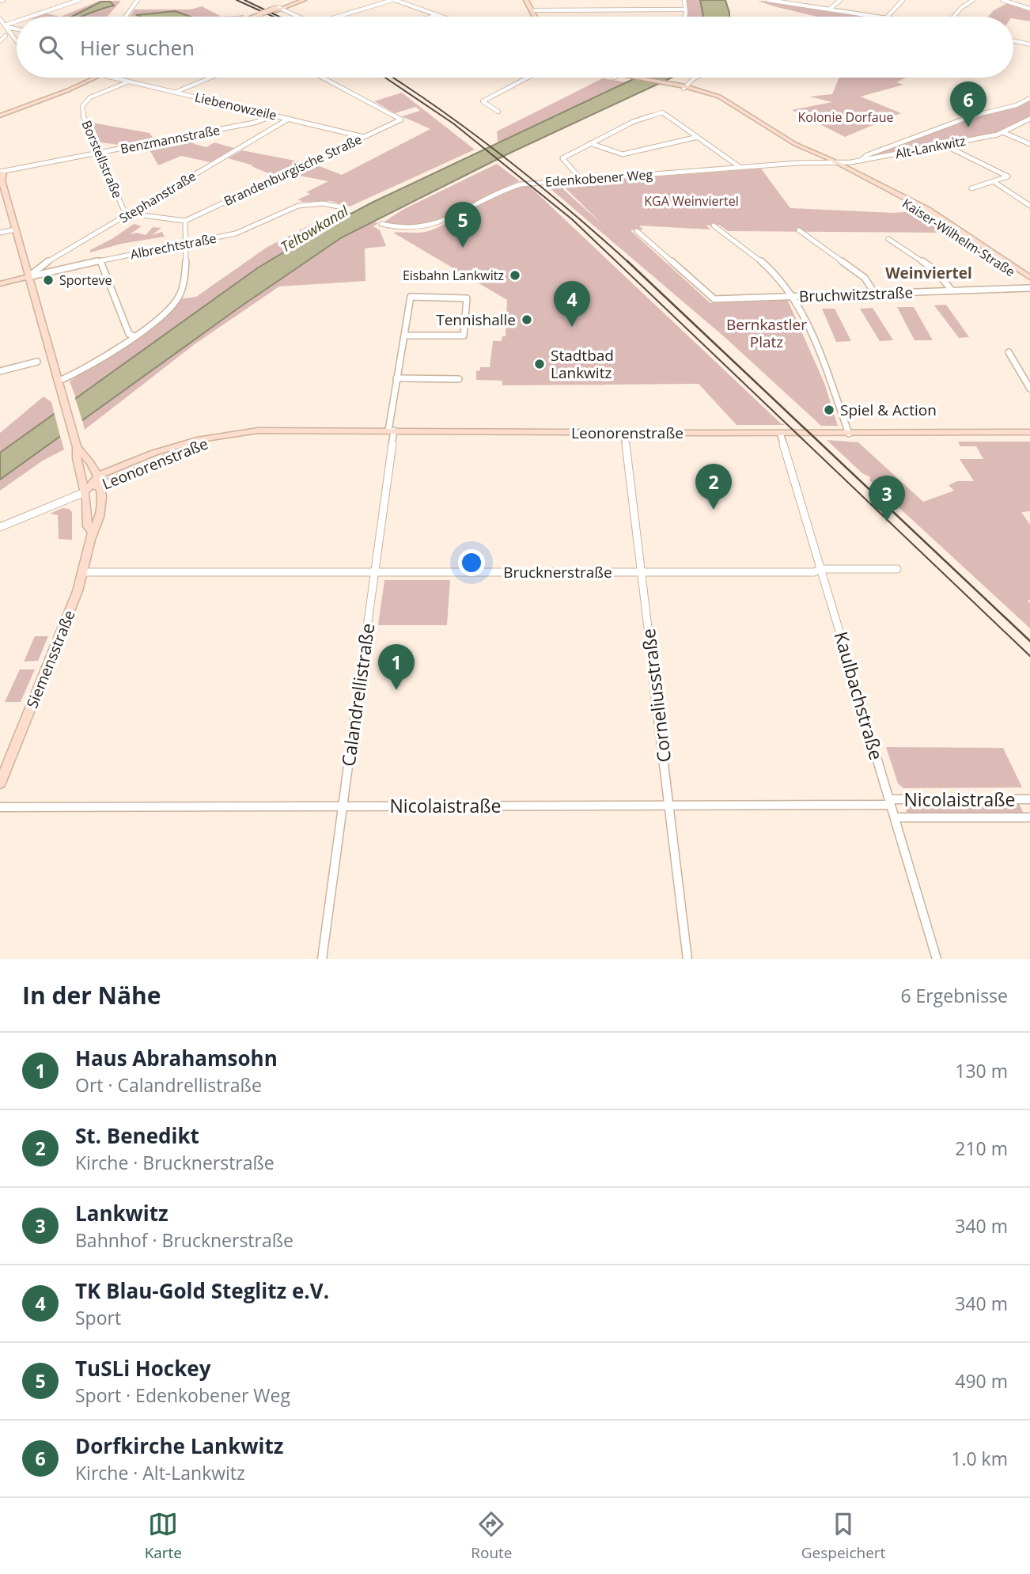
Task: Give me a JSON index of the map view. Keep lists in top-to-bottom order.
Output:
{
  "streets": {
    "main road": [
      "Kaiser-Wilhelm-Straße",
      "Albrechtstraße",
      "Leonorenstraße",
      "Siemensstraße"
    ],
    "street": [
      "Liebenowzeile",
      "Benzmannstraße",
      "Alt-Lankwitz",
      "Borstellstraße",
      "Brandenburgische Straße",
      "Edenkobener Weg",
      "Stephanstraße",
      "Bruchwitzstraße",
      "Brucknerstraße",
      "Calandrellistraße",
      "Corneliusstraße",
      "Kaulbachstraße",
      "Nicolaistraße"
    ]
  },
  "crossings": [
    ["Liebenowzeile", "Benzmannstraße"],
    ["Liebenowzeile", "Borstellstraße"],
    ["Liebenowzeile", "Brandenburgische Straße"],
    ["Liebenowzeile", "Stephanstraße"],
    ["Benzmannstraße", "Borstellstraße"],
    ["Benzmannstraße", "Siemensstraße"],
    ["Alt-Lankwitz", "Kaiser-Wilhelm-Straße"],
    ["Borstellstraße", "Brandenburgische Straße"],
    ["Borstellstraße", "Stephanstraße"],
    ["Edenkobener Weg", "Kaiser-Wilhelm-Straße"],
    ["Stephanstraße", "Albrechtstraße"],
    ["Stephanstraße", "Siemensstraße"],
    ["Albrechtstraße", "Siemensstraße"],
    ["Leonorenstraße", "Siemensstraße"],
    ["Leonorenstraße", "Calandrellistraße"],
    ["Leonorenstraße", "Corneliusstraße"],
    ["Leonorenstraße", "Kaulbachstraße"],
    ["Brucknerstraße", "Siemensstraße"],
    ["Brucknerstraße", "Calandrellistraße"],
    ["Brucknerstraße", "Corneliusstraße"],
    ["Brucknerstraße", "Kaulbachstraße"],
    ["Calandrellistraße", "Nicolaistraße"],
    ["Corneliusstraße", "Nicolaistraße"],
    ["Kaulbachstraße", "Nicolaistraße"]
  ],
  "districts": ["Weinviertel"],
  "water": ["Teltowkanal"],
  "parks": ["Kolonie Dorfaue", "KGA Weinviertel", "Bernkastler Platz"],
  "places": [
    "Eisbahn Lankwitz",
    "Sporteve",
    "Tennishalle",
    "Stadtbad Lankwitz",
    "Spiel & Action"
  ],
  "page": {
    "search": "Hier suchen",
    "pins": [
      "6",
      "5",
      "4",
      "2",
      "3",
      "1"
    ],
    "heading": ["In der Nähe", "6 Ergebnisse"],
    "list": [
      {
        "mark": "1",
        "name": "Haus Abrahamsohn",
        "note": "Ort · Calandrellistraße",
        "value": "130 m"
      },
      {
        "mark": "2",
        "name": "St. Benedikt",
        "note": "Kirche · Brucknerstraße",
        "value": "210 m"
      },
      {
        "mark": "3",
        "name": "Lankwitz",
        "note": "Bahnhof · Brucknerstraße",
        "value": "340 m"
      },
      {
        "mark": "4",
        "name": "TK Blau-Gold Steglitz e.V.",
        "note": "Sport",
        "value": "340 m"
      },
      {
        "mark": "5",
        "name": "TuSLi Hockey",
        "note": "Sport · Edenkobener Weg",
        "value": "490 m"
      },
      {
        "mark": "6",
        "name": "Dorfkirche Lankwitz",
        "note": "Kirche · Alt-Lankwitz",
        "value": "1.0 km"
      }
    ],
    "nav": ["Karte", "Route", "Gespeichert"]
  }
}
